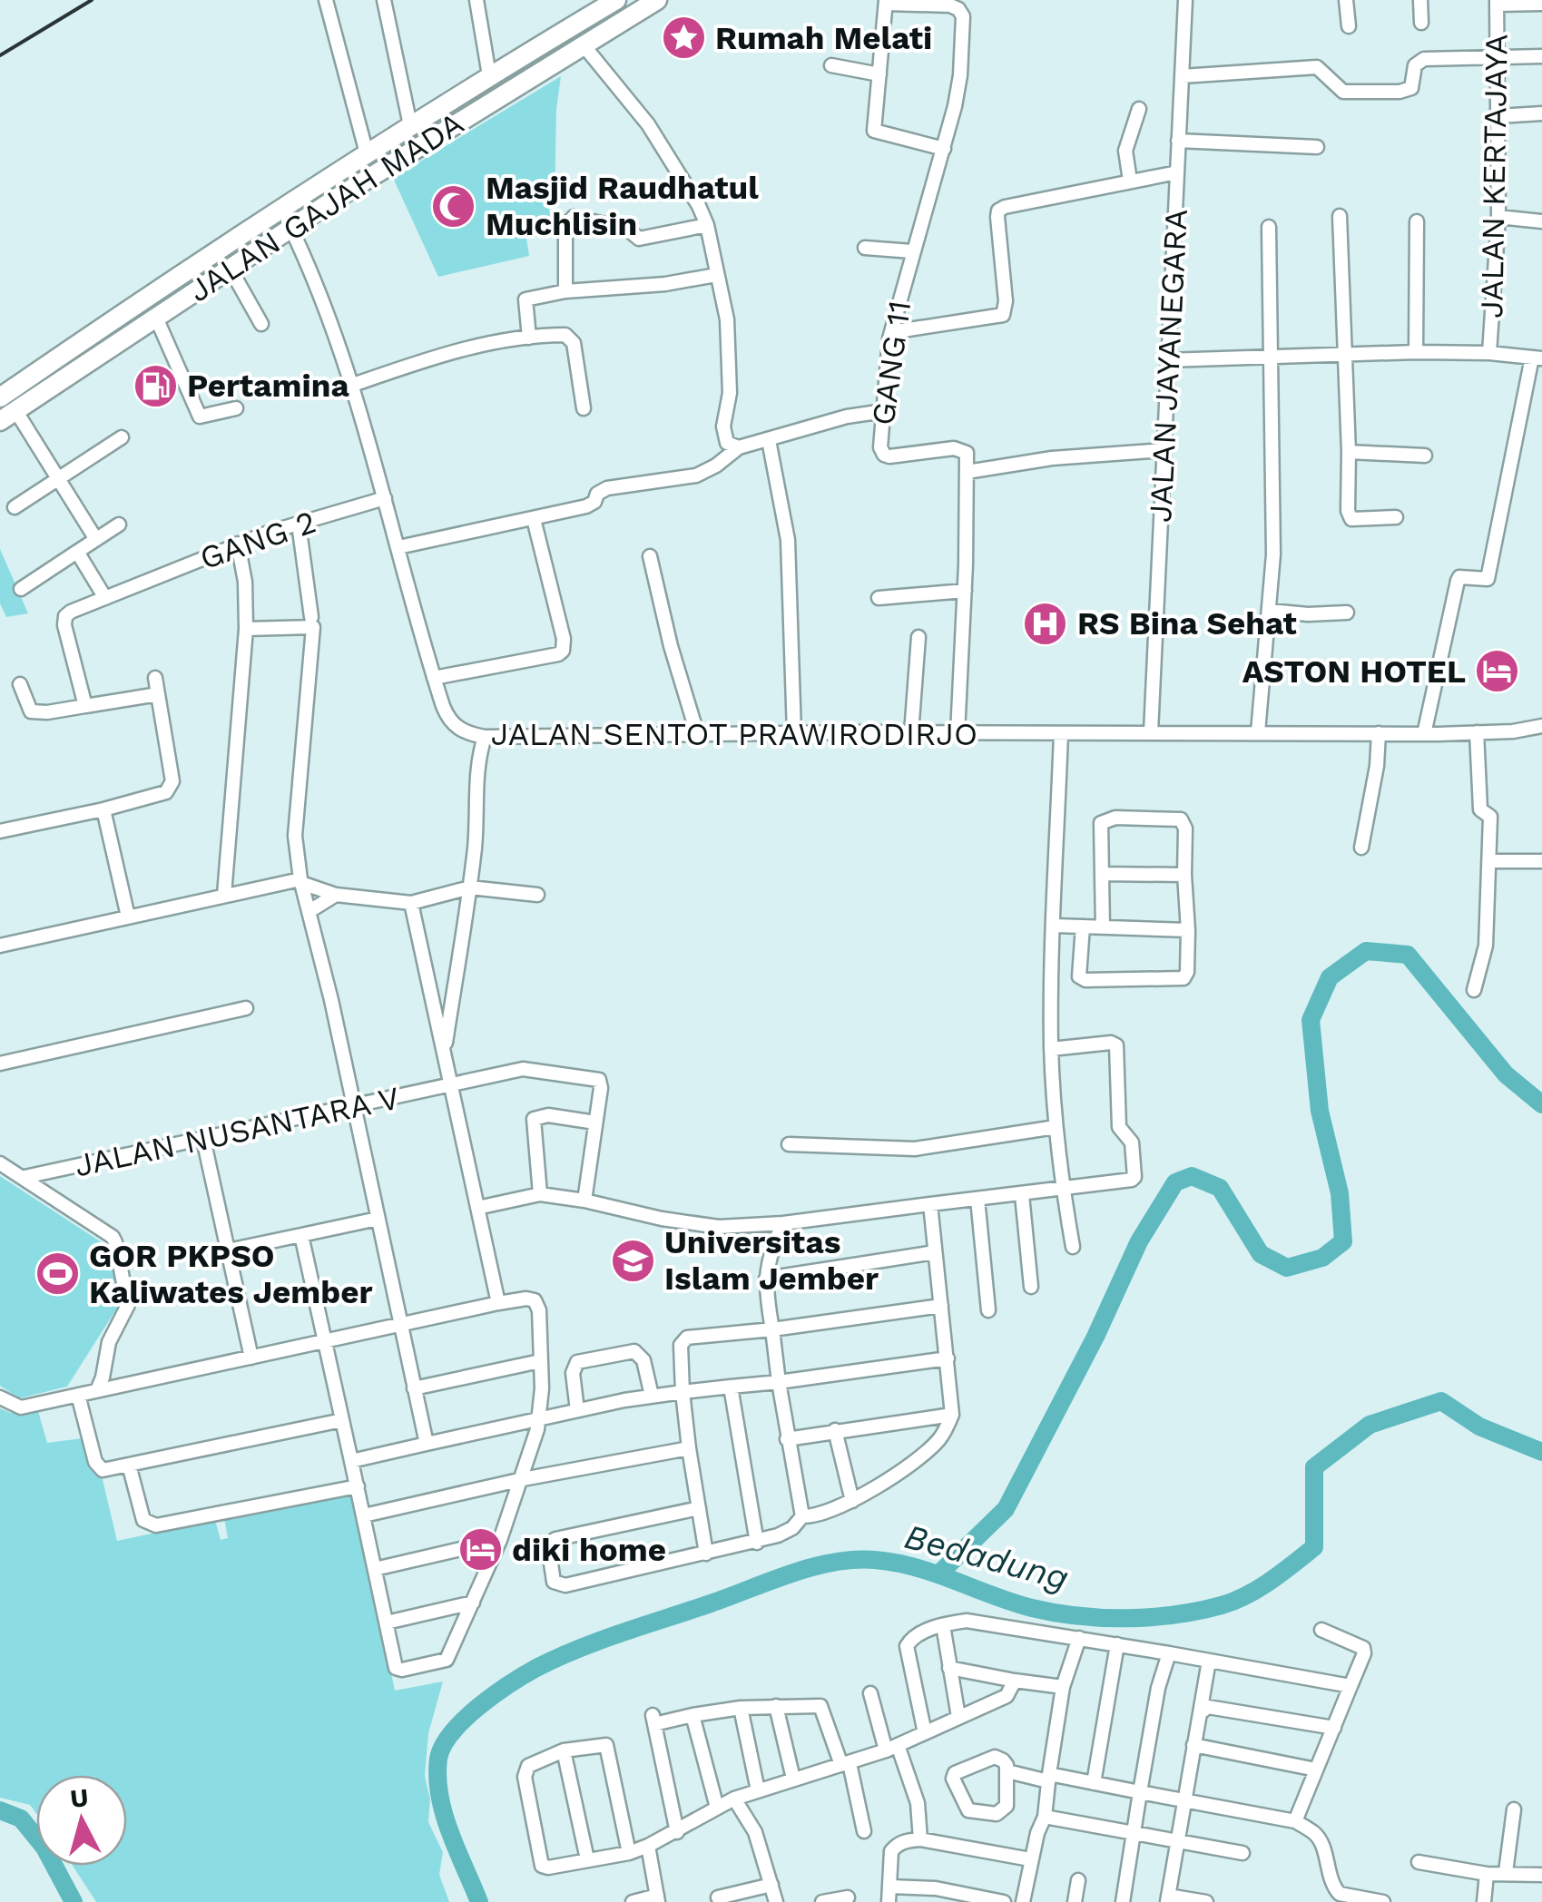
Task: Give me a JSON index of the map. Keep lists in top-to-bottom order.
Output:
{
  "streets": {
    "highway": ["JALAN GAJAH MADA"],
    "street": [
      "JALAN KERTAJAYA",
      "GANG 11",
      "JALAN JAYANEGARA",
      "GANG 2",
      "JALAN SENTOT PRAWIRODIRJO",
      "JALAN NUSANTARA V"
    ]
  },
  "crossings": [
    ["JALAN GAJAH MADA", "JALAN SENTOT PRAWIRODIRJO"],
    ["JALAN JAYANEGARA", "JALAN SENTOT PRAWIRODIRJO"],
    ["GANG 2", "JALAN SENTOT PRAWIRODIRJO"]
  ],
  "water": ["Bedadung"],
  "places": {
    "place": ["Rumah Melati"],
    "mosque": ["Masjid Raudhatul Muchlisin"],
    "fuel station": ["Pertamina"],
    "hospital": ["RS Bina Sehat"],
    "hotel": ["ASTON HOTEL", "diki home"],
    "school or university": ["Universitas Islam Jember"],
    "sports": ["GOR PKPSO Kaliwates Jember"]
  },
  "north": "top"
}
